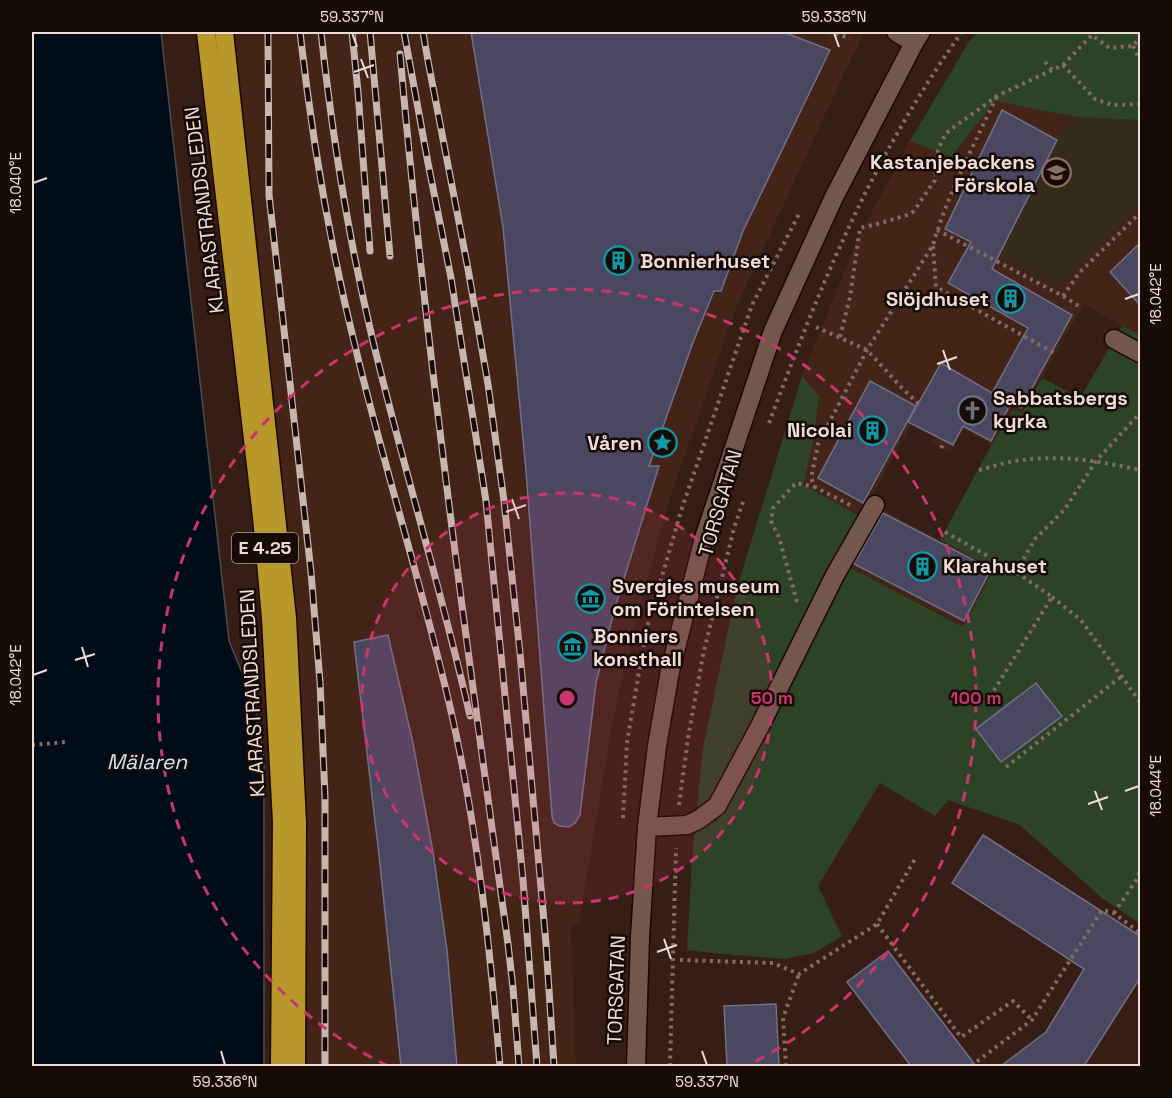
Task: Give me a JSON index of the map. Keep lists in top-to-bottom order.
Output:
{
  "streets": {
    "highway": ["KLARASTRANDSLEDEN", "E 4.25"],
    "main road": ["TORSGATAN"]
  },
  "water": ["Mälaren"],
  "places": {
    "school or university": ["Kastanjebackens Förskola"],
    "building": [
      "Bonnierhuset",
      "Slöjdhuset",
      "Nicolai",
      "Klarahuset"
    ],
    "church": ["Sabbatsbergs kyrka"],
    "place": ["Våren"],
    "museum": ["Svergies museum om Förintelsen", "Bonniers konsthall"]
  },
  "coordinates": [
    "59.337°N",
    "59.338°N",
    "18.040°E",
    "18.042°E",
    "18.044°E",
    "59.336°N"
  ],
  "rings": ["50 m", "100 m"]
}
